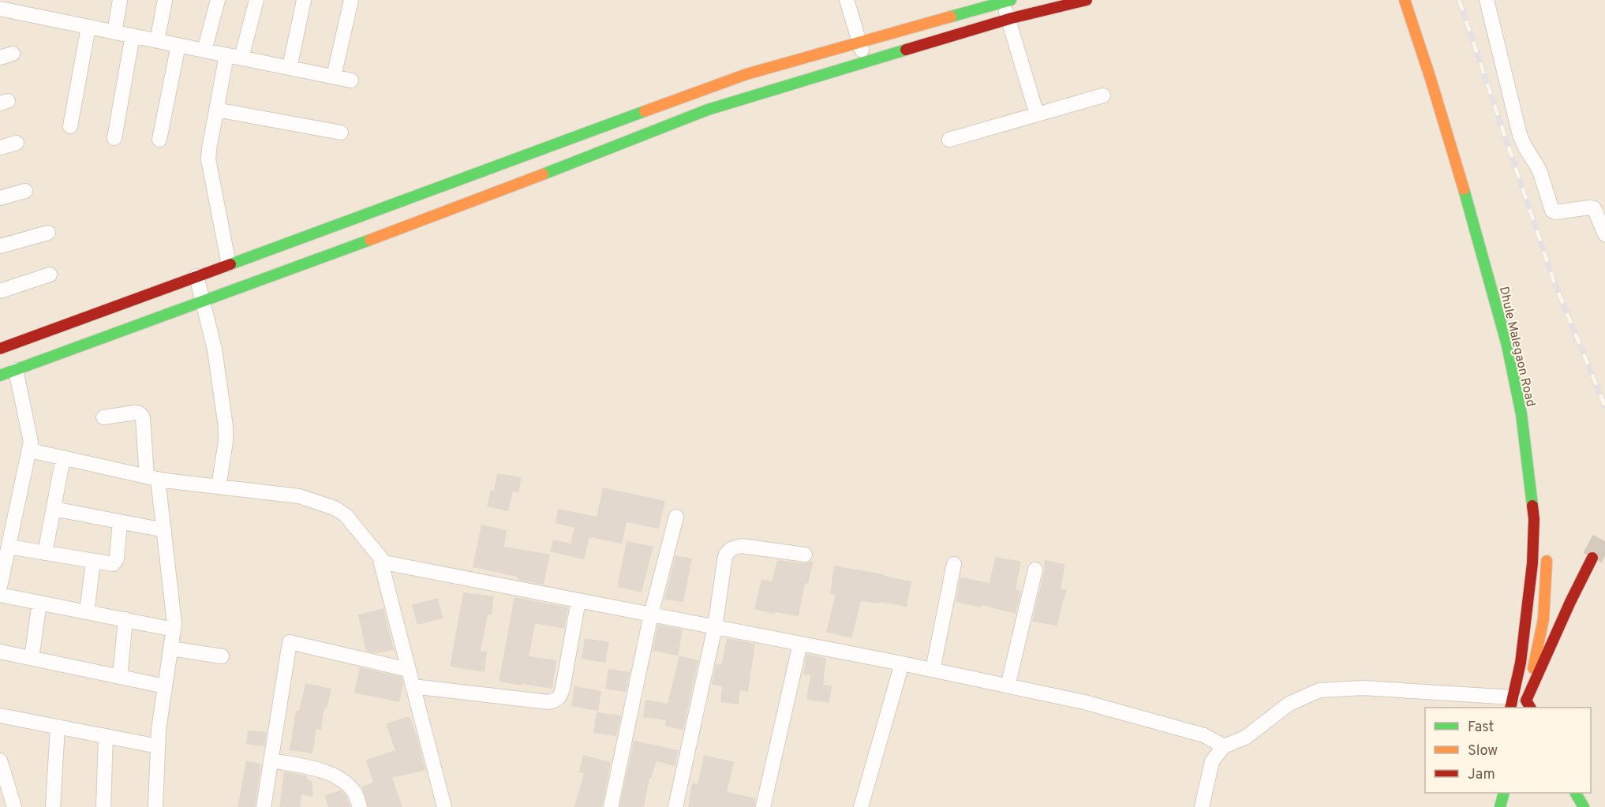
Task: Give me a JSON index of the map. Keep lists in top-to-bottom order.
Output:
{
  "streets": {
    "street": ["Dhule Malegaon Road"]
  },
  "legend": ["Fast", "Slow", "Jam"]
}
